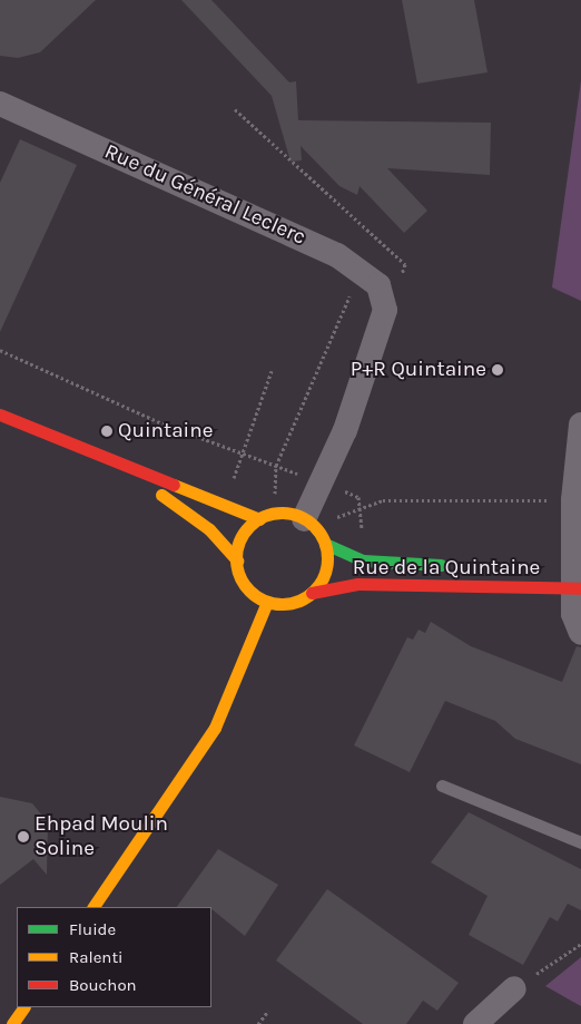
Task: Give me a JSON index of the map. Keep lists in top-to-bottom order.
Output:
{
  "streets": {
    "street": ["Rue du Général Leclerc", "Rue de la Quintaine"]
  },
  "places": ["P+R Quintaine", "Quintaine", "Ehpad Moulin Soline"],
  "legend": ["Fluide", "Ralenti", "Bouchon"]
}
